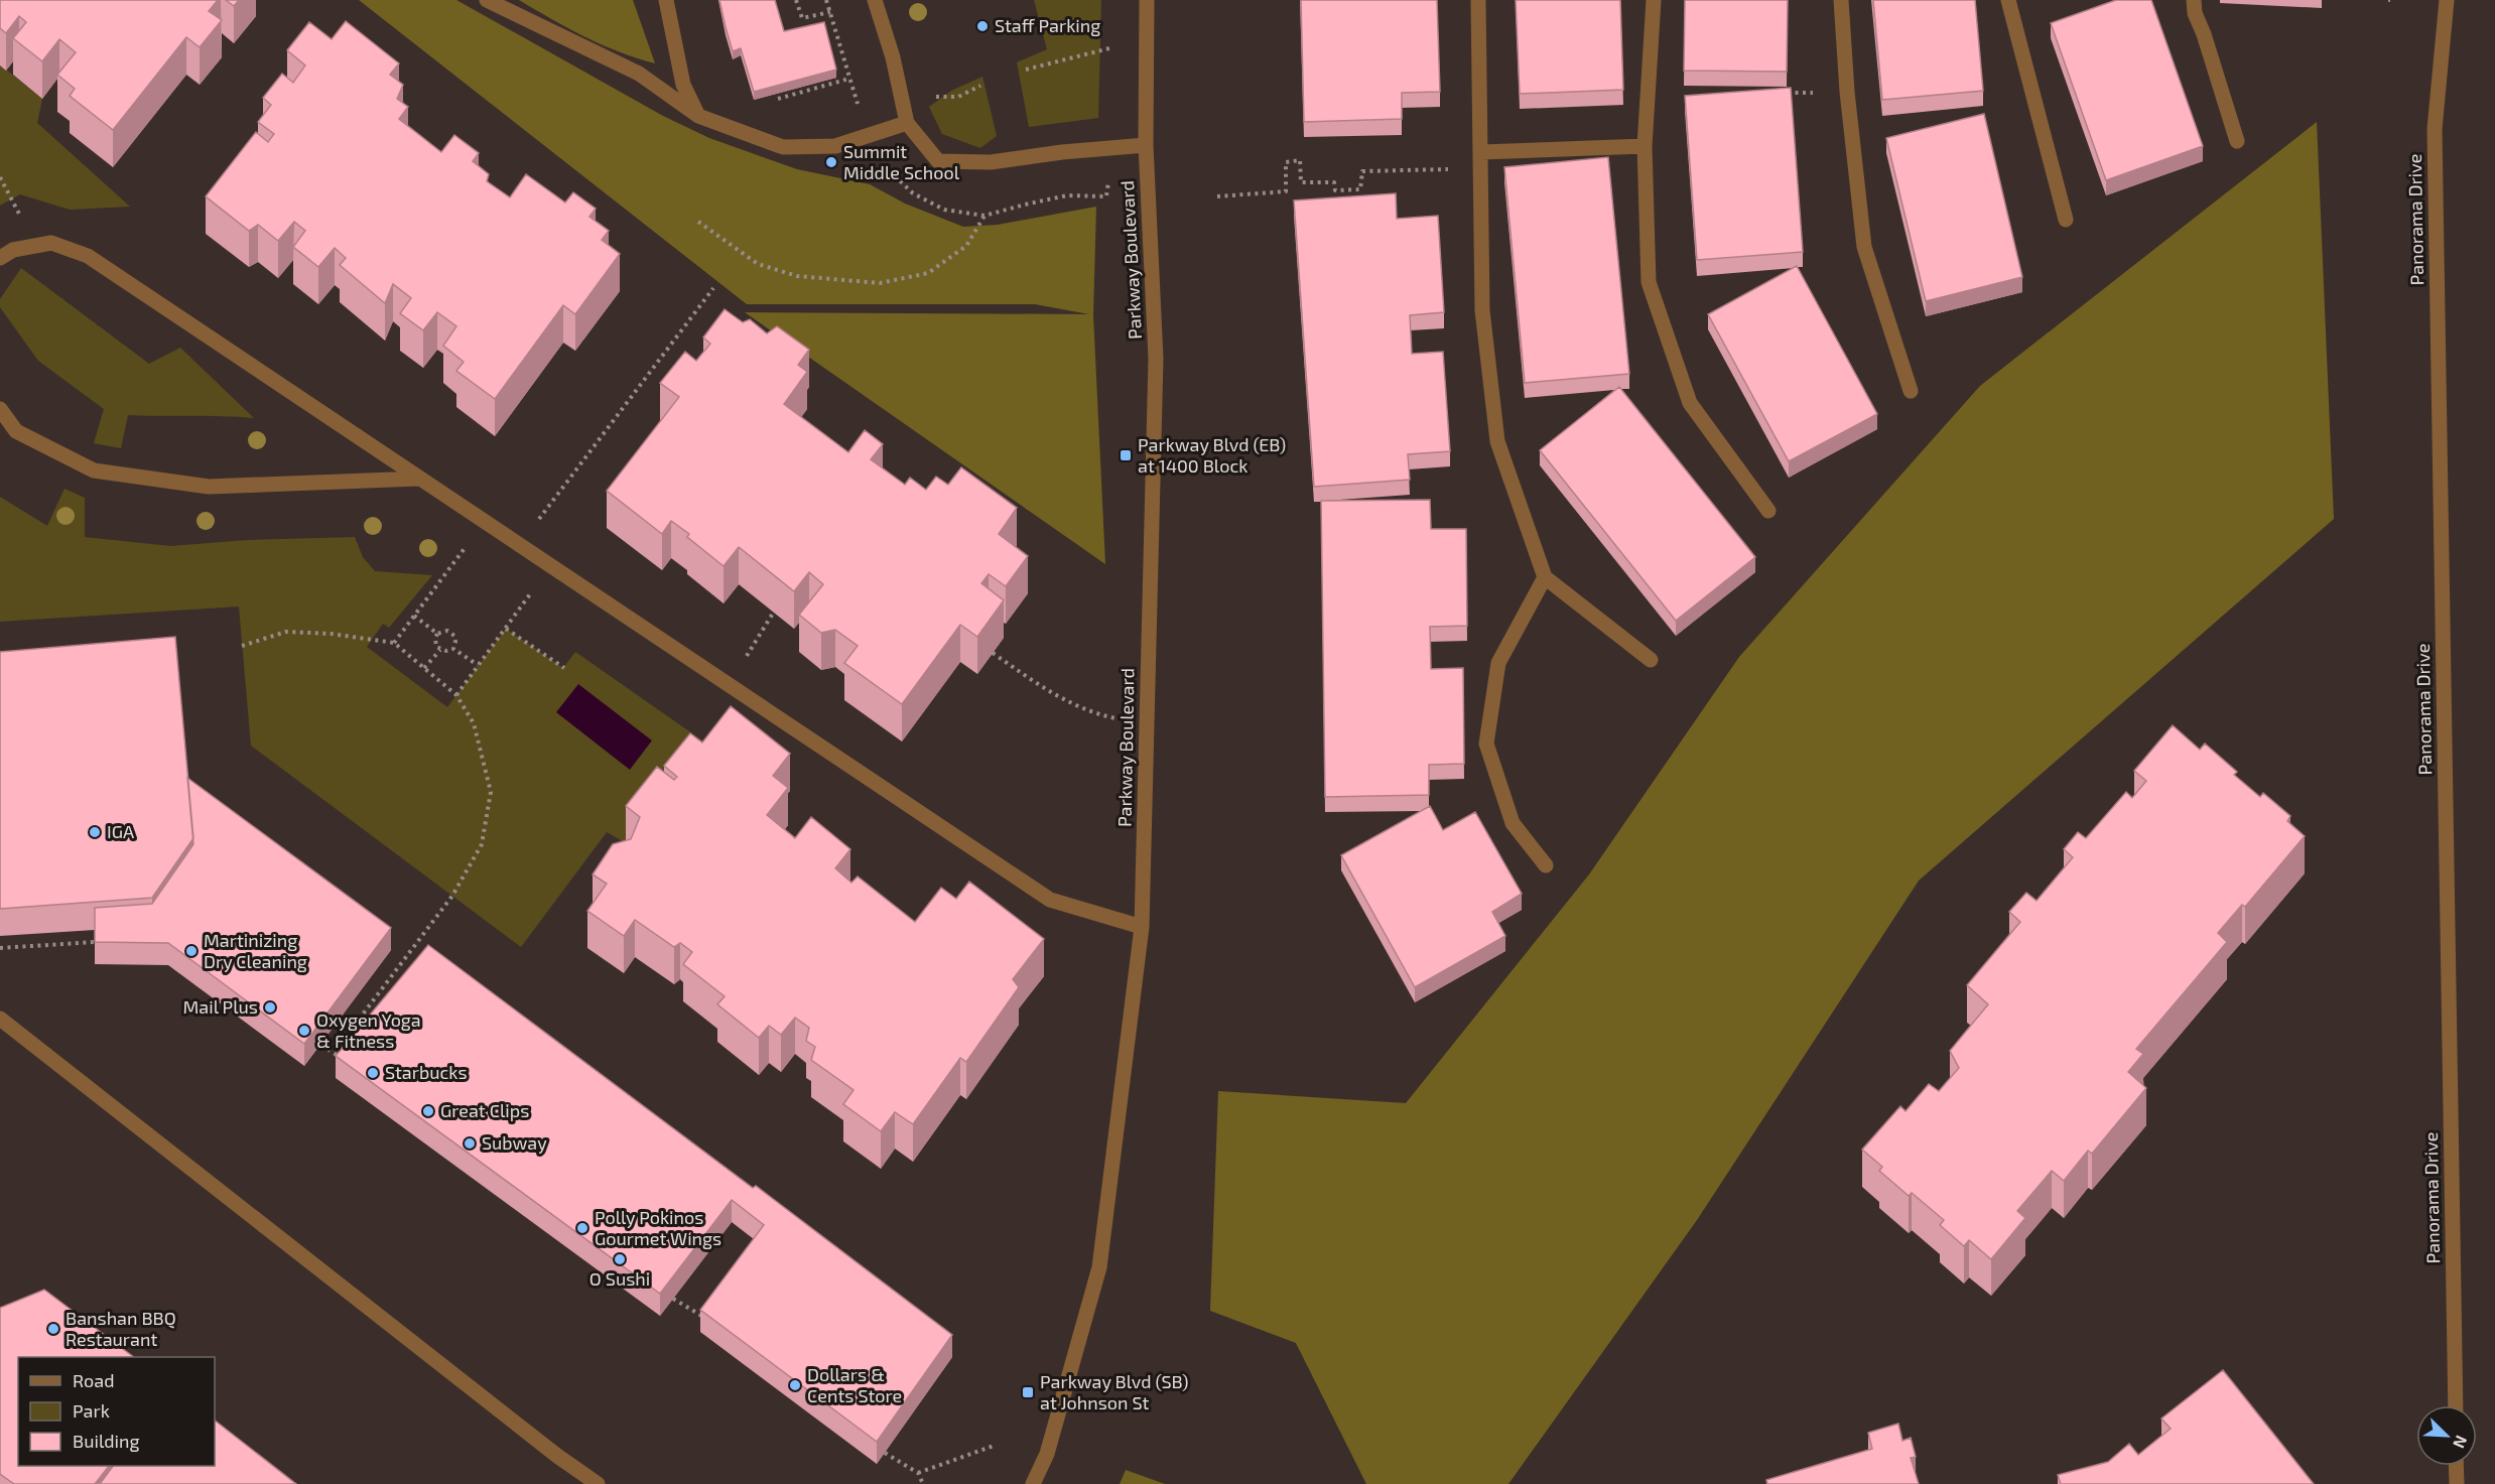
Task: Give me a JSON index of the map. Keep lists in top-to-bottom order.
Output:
{
  "streets": {
    "street": ["Panorama Drive", "Parkway Boulevard"]
  },
  "places": {
    "other": [
      "Staff Parking",
      "Summit Middle School",
      "IGA",
      "Martinizing Dry Cleaning",
      "Mail Plus",
      "Oxygen Yoga & Fitness",
      "Starbucks",
      "Great Clips",
      "Subway",
      "Polly Pokinos Gourmet Wings",
      "O Sushi",
      "Banshan BBQ Restaurant",
      "Dollars & Cents Store"
    ],
    "transit": ["Parkway Blvd (EB) at 1400 Block", "Parkway Blvd (SB) at Johnson St"]
  },
  "legend": ["Road", "Park", "Building"],
  "north": "bottom right"
}
